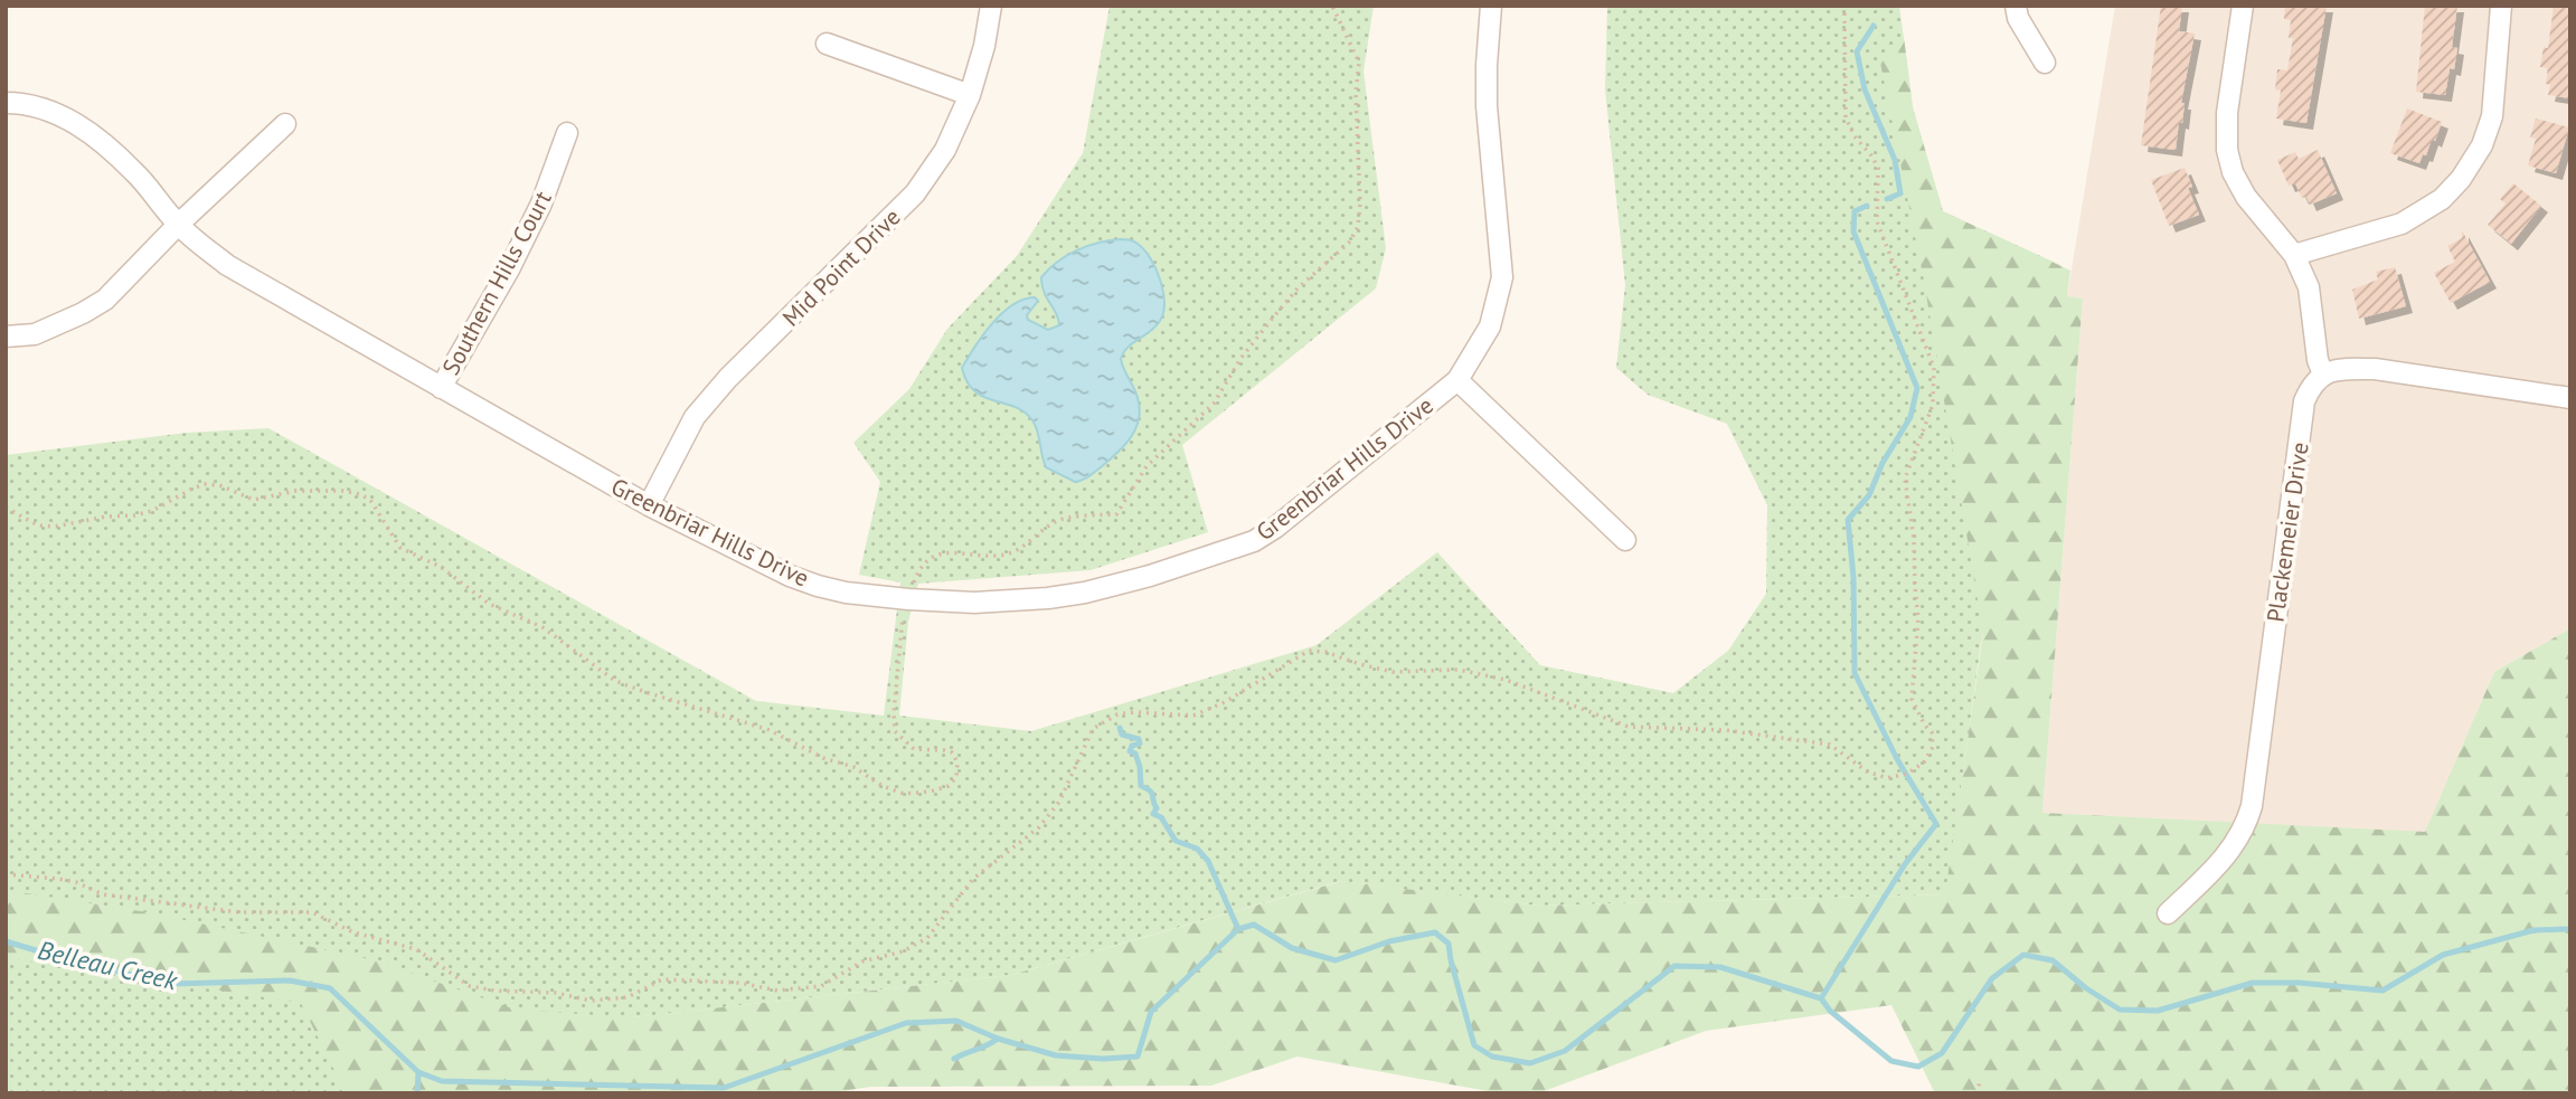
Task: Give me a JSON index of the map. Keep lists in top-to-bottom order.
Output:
{
  "streets": {
    "street": [
      "Mid Point Drive",
      "Southern Hills Court",
      "Greenbriar Hills Drive",
      "Plackemeier Drive"
    ]
  },
  "crossings": [
    ["Mid Point Drive", "Greenbriar Hills Drive"],
    ["Southern Hills Court", "Greenbriar Hills Drive"]
  ],
  "water": ["Belleau Creek"]
}
